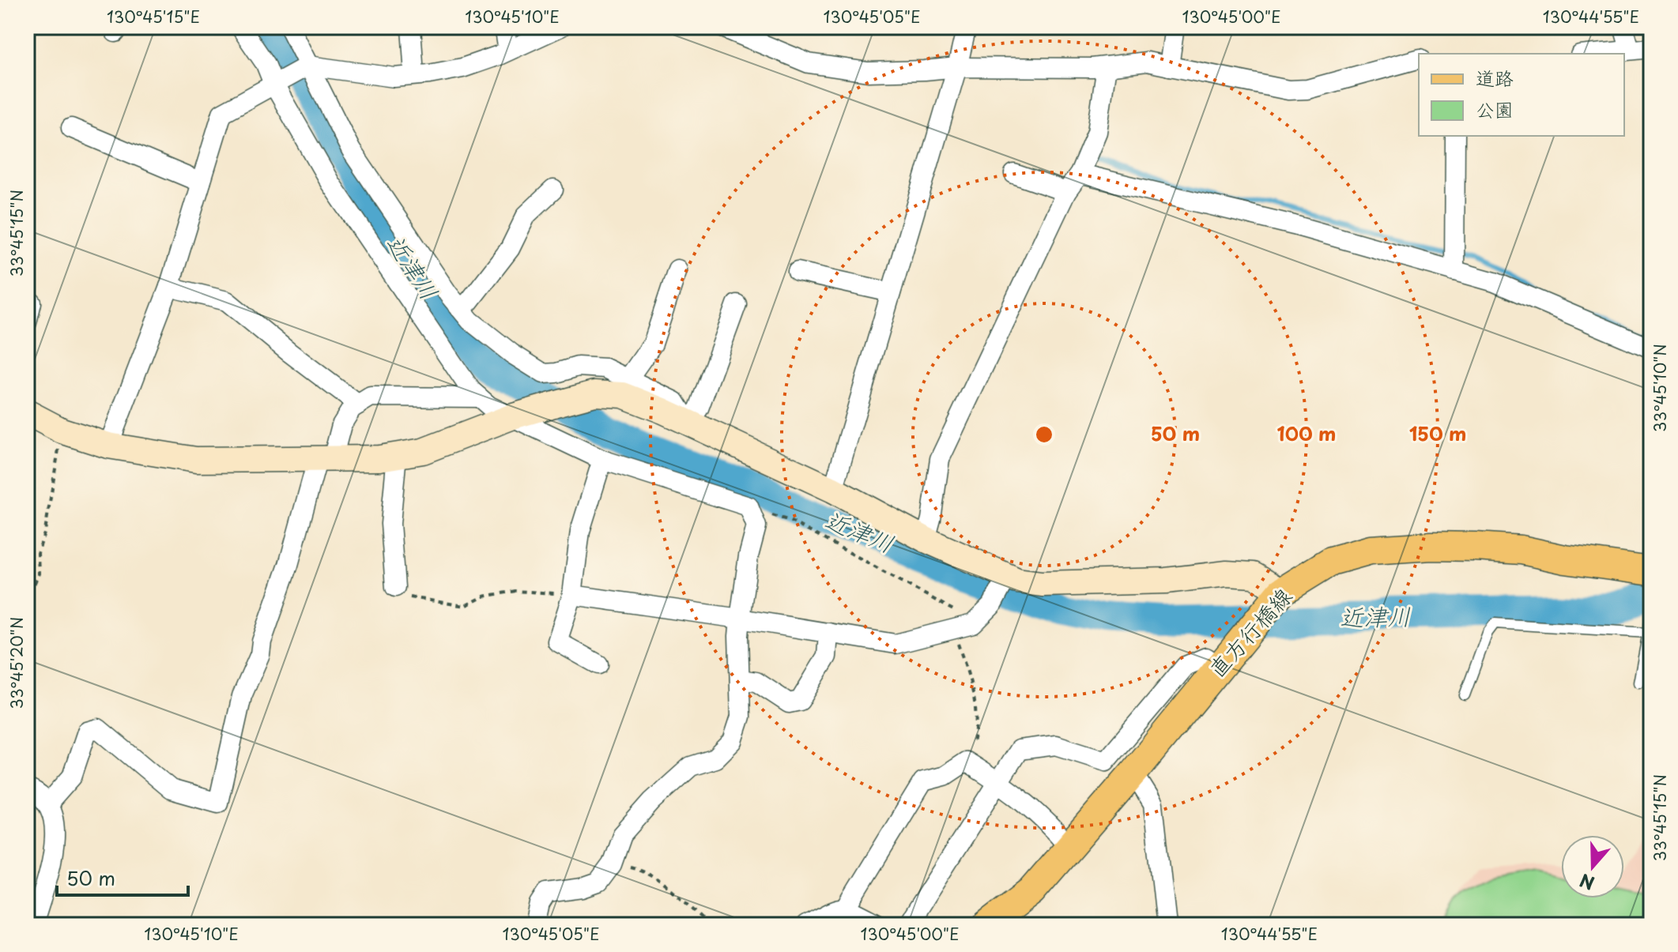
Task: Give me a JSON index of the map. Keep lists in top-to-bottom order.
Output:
{
  "streets": {
    "main road": ["直方行橋線"]
  },
  "water": ["近津川"],
  "legend": ["道路", "公園"],
  "scale_bar": "50 m",
  "north": "bottom",
  "coordinates": [
    "130°45'15\"E",
    "130°45'10\"E",
    "130°45'05\"E",
    "130°45'00\"E",
    "130°44'55\"E",
    "33°45'15\"N",
    "33°45'10\"N",
    "33°45'20\"N"
  ],
  "rings": ["50 m", "100 m", "150 m"]
}
